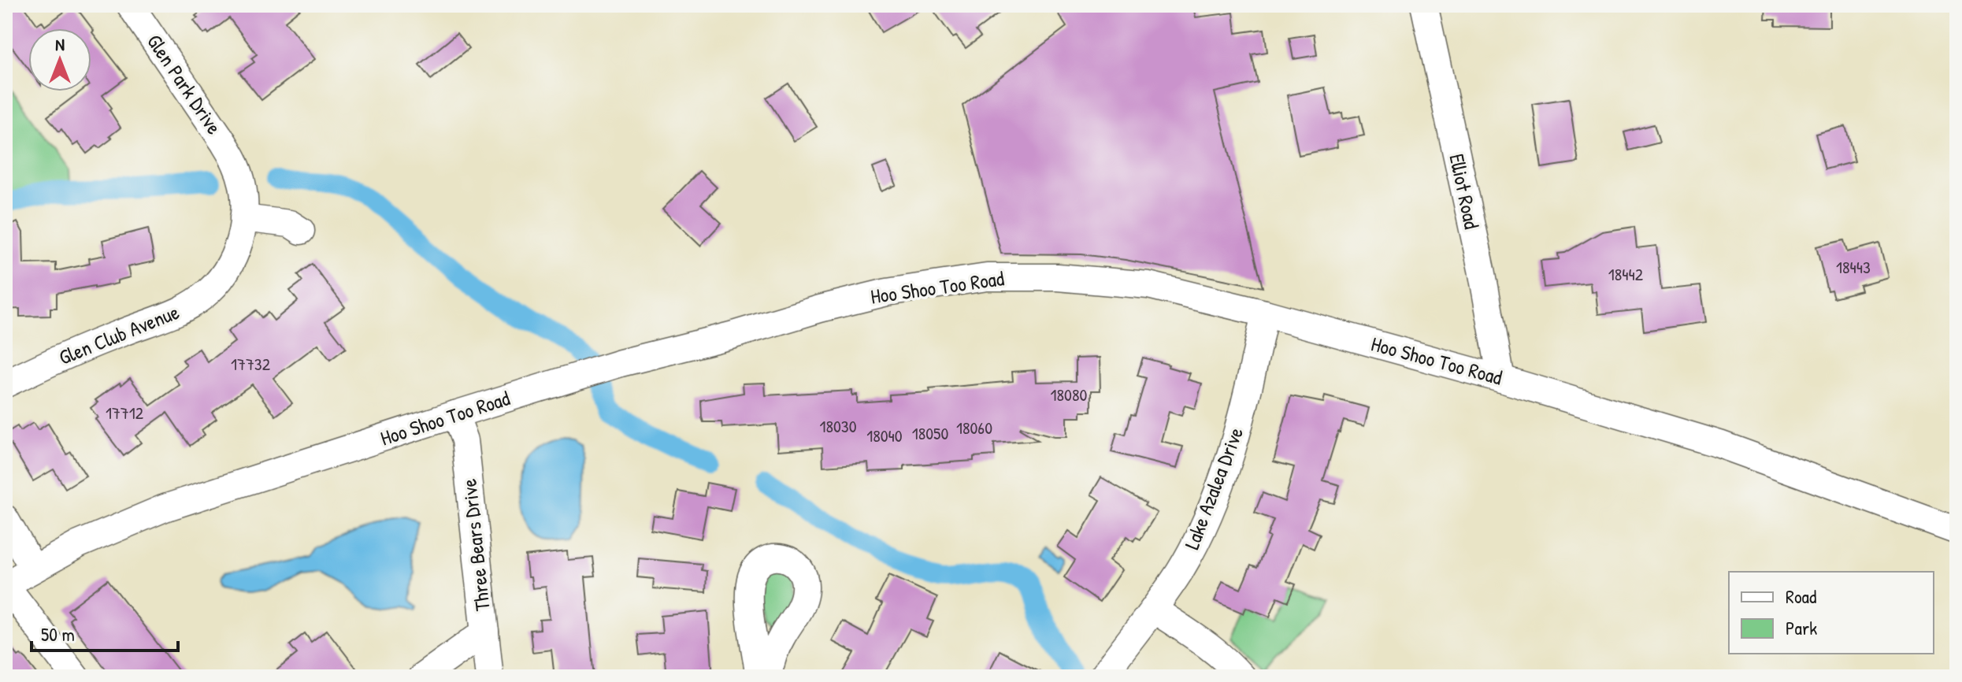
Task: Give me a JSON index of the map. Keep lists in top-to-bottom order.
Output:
{
  "streets": {
    "street": [
      "Glen Park Drive",
      "Elliot Road",
      "Hoo Shoo Too Road",
      "Glen Club Avenue",
      "Lake Azalea Drive",
      "Three Bears Drive"
    ]
  },
  "crossings": [
    ["Glen Park Drive", "Glen Club Avenue"],
    ["Elliot Road", "Hoo Shoo Too Road"],
    ["Hoo Shoo Too Road", "Lake Azalea Drive"],
    ["Hoo Shoo Too Road", "Three Bears Drive"]
  ],
  "house_numbers": [
    "18443",
    "18442",
    "17732",
    "18080",
    "17712",
    "18030",
    "18060",
    "18050",
    "18040"
  ],
  "legend": ["Road", "Park"],
  "scale_bar": "50 m",
  "north": "top"
}
